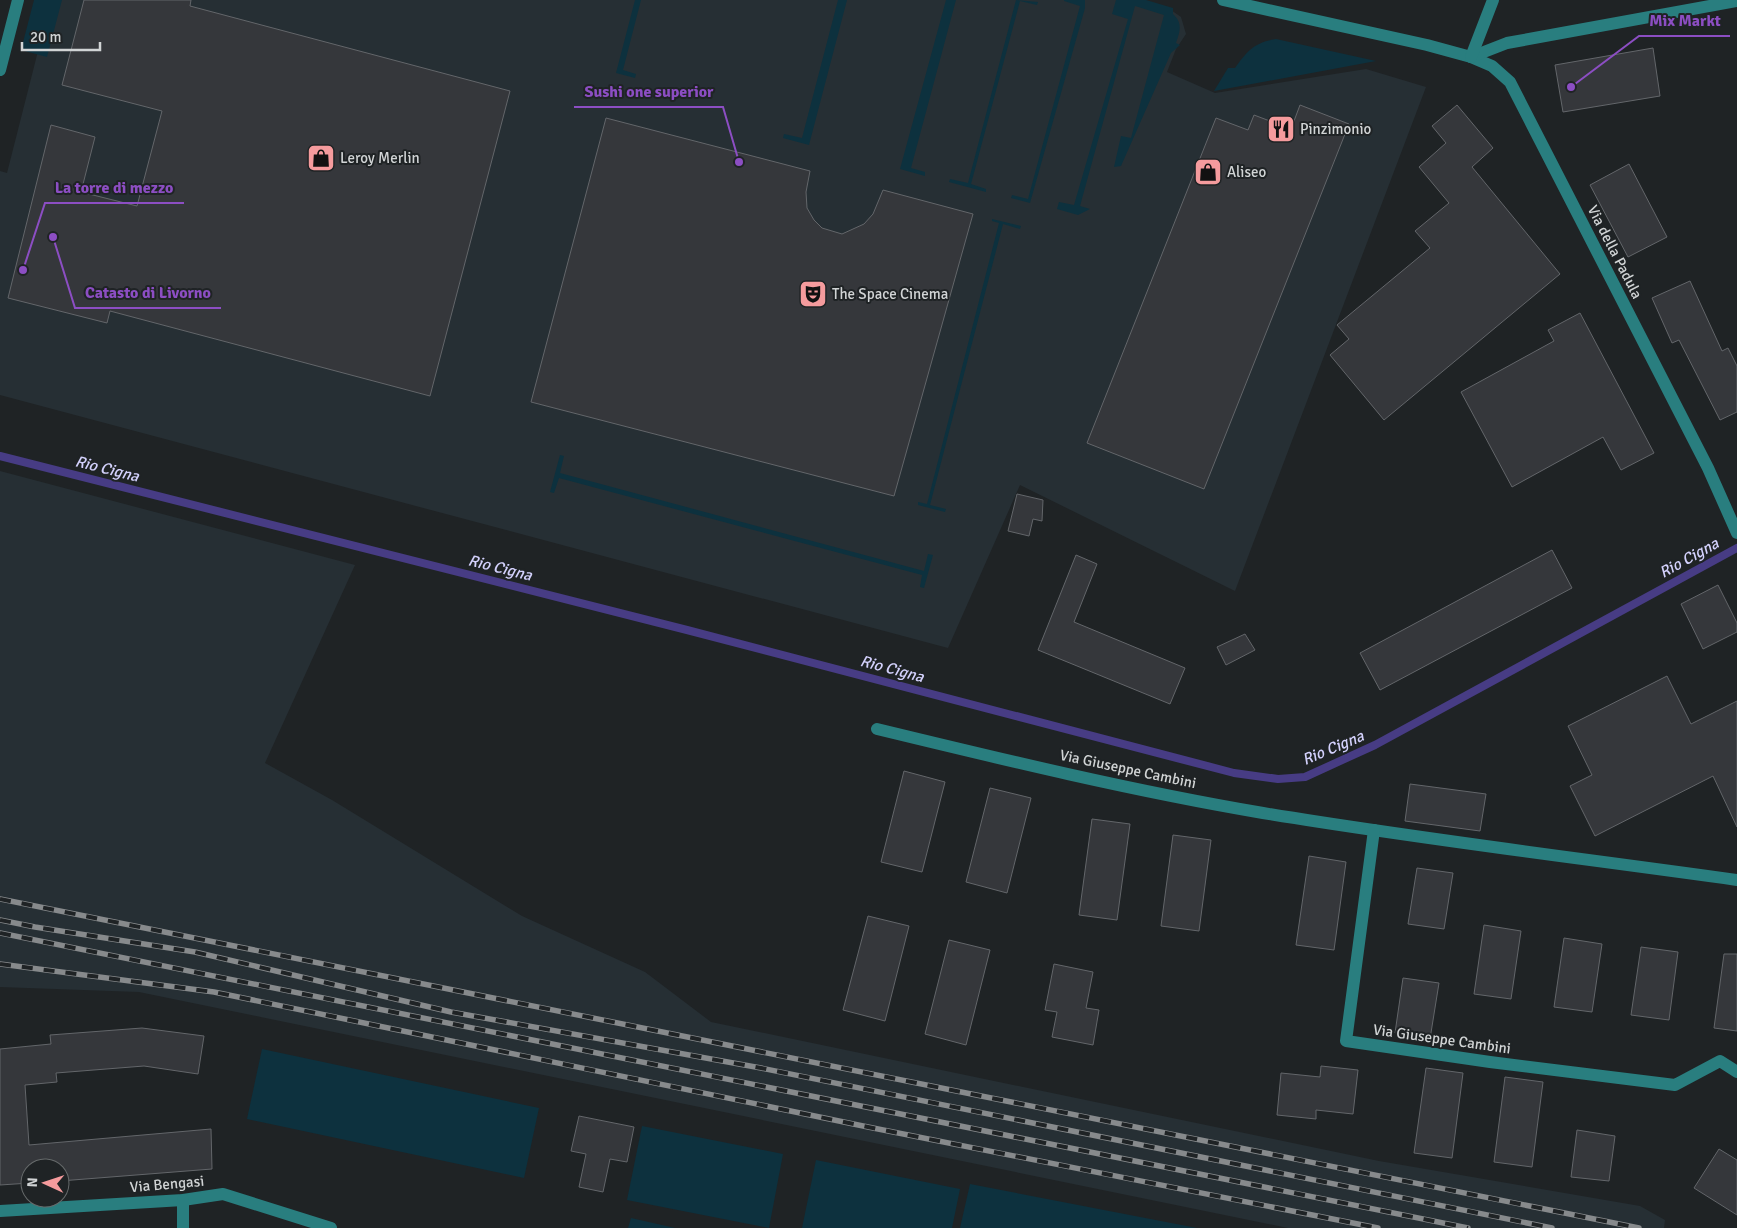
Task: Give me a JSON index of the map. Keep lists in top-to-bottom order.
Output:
{
  "streets": {
    "street": ["Via della Padula", "Via Giuseppe Cambini", "Via Bengasi"]
  },
  "water": ["Rio Cigna"],
  "places": {
    "other": [
      "Mix Markt",
      "Sushi one superior",
      "Catasto di Livorno",
      "La torre di mezzo"
    ],
    "restaurant": ["Pinzimonio"],
    "shop": ["Leroy Merlin", "Aliseo"],
    "theatre": ["The Space Cinema"]
  },
  "scale_bar": "20 m",
  "north": "left"
}
